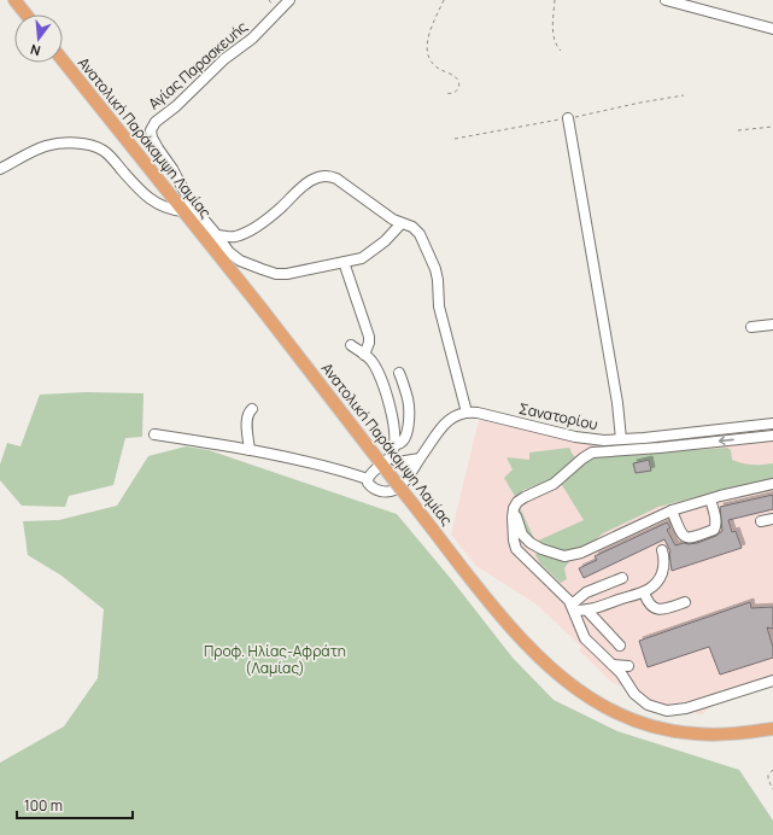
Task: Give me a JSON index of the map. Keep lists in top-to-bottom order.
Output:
{
  "streets": {
    "main road": ["Ανατολική Παράκαμψη Λαμίας"],
    "street": ["Αγίας Παρασκευής", "Σανατορίου"]
  },
  "crossings": [
    ["Αγίας Παρασκευής", "Ανατολική Παράκαμψη Λαμίας"]
  ],
  "parks": ["Προφ. Ηλίας-Αφράτη (Λαμίας)"],
  "scale_bar": "100 m",
  "north": "bottom"
}
